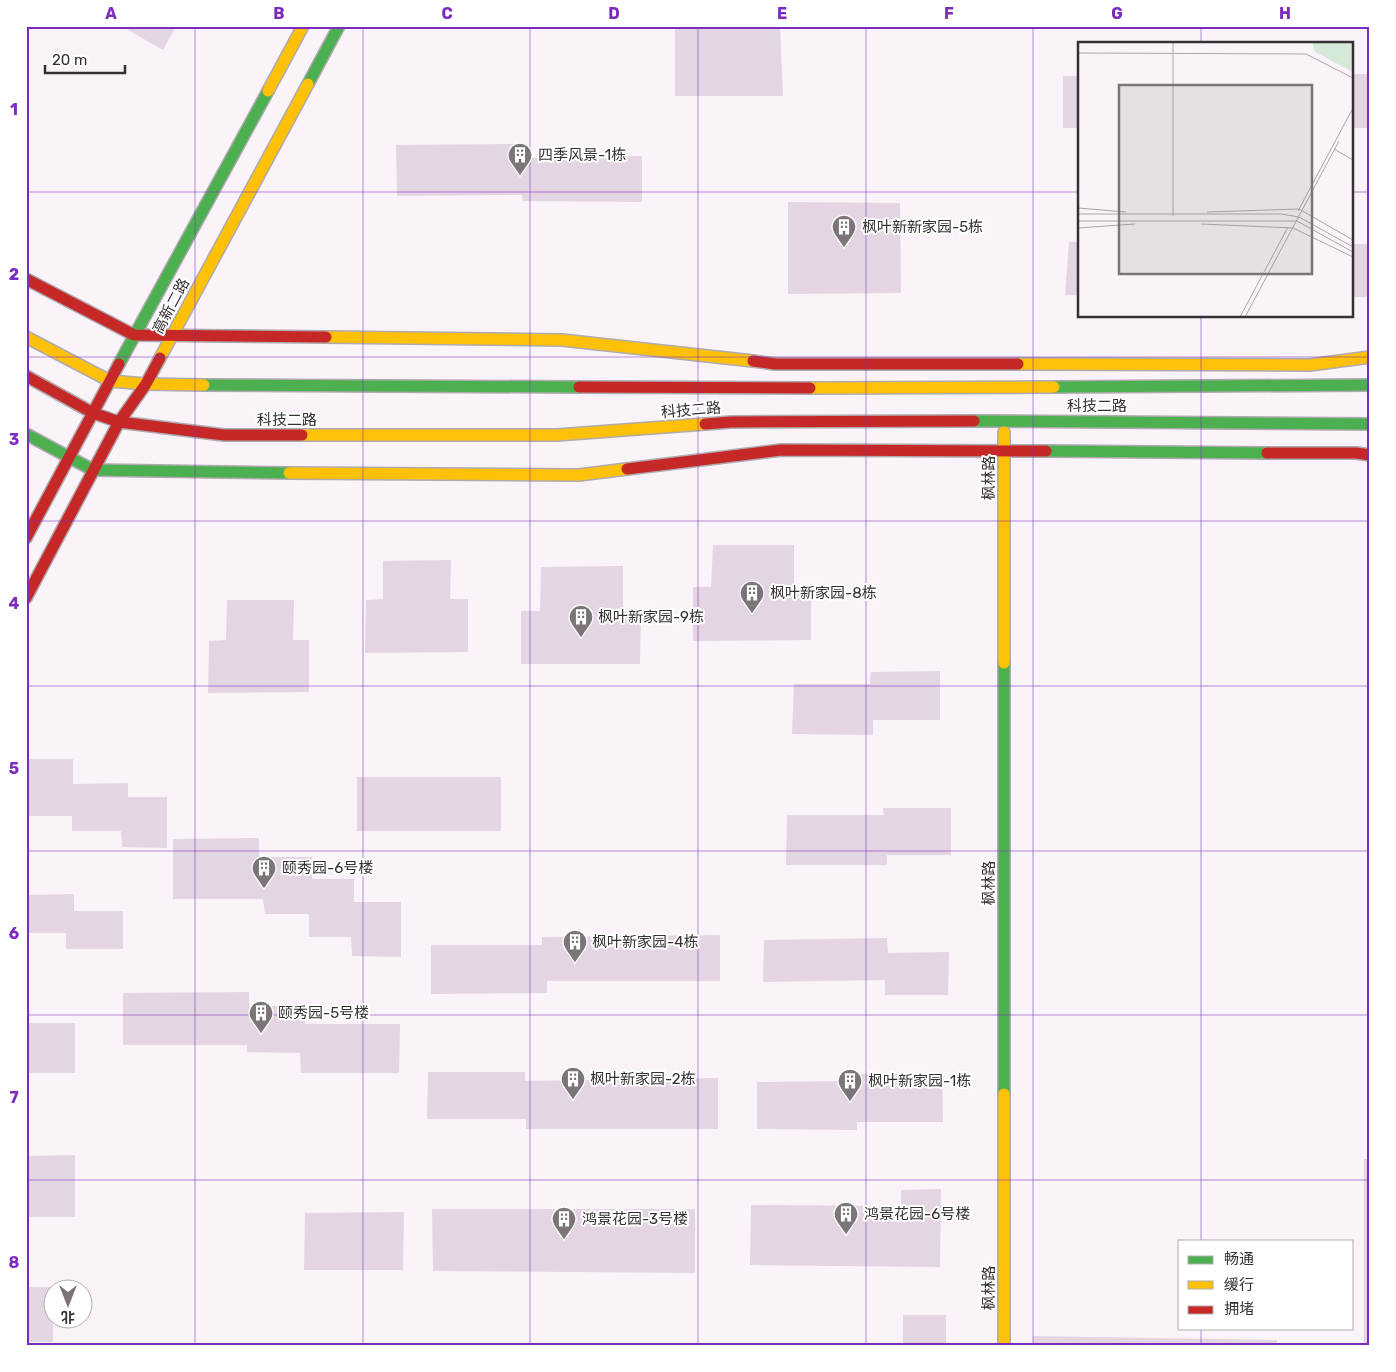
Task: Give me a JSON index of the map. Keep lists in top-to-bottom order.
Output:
{
  "streets": {
    "street": ["高新二路", "科技二路", "枫林路"]
  },
  "crossings": [
    ["高新二路", "科技二路"],
    ["科技二路", "枫林路"]
  ],
  "places": {
    "building": [
      "四季风景-1栋",
      "枫叶新新家园-5栋",
      "枫叶新家园-8栋",
      "枫叶新家园-9栋",
      "颐秀园-6号楼",
      "枫叶新家园-4栋",
      "颐秀园-5号楼",
      "枫叶新家园-2栋",
      "枫叶新家园-1栋",
      "鸿景花园-6号楼",
      "鸿景花园-3号楼"
    ]
  },
  "legend": ["畅通", "缓行", "拥堵"],
  "scale_bar": "20 m",
  "north": "bottom",
  "grid": {
    "columns": [
      "A",
      "B",
      "C",
      "D",
      "E",
      "F",
      "G",
      "H"
    ],
    "rows": [
      "1",
      "2",
      "3",
      "4",
      "5",
      "6",
      "7",
      "8"
    ]
  }
}
